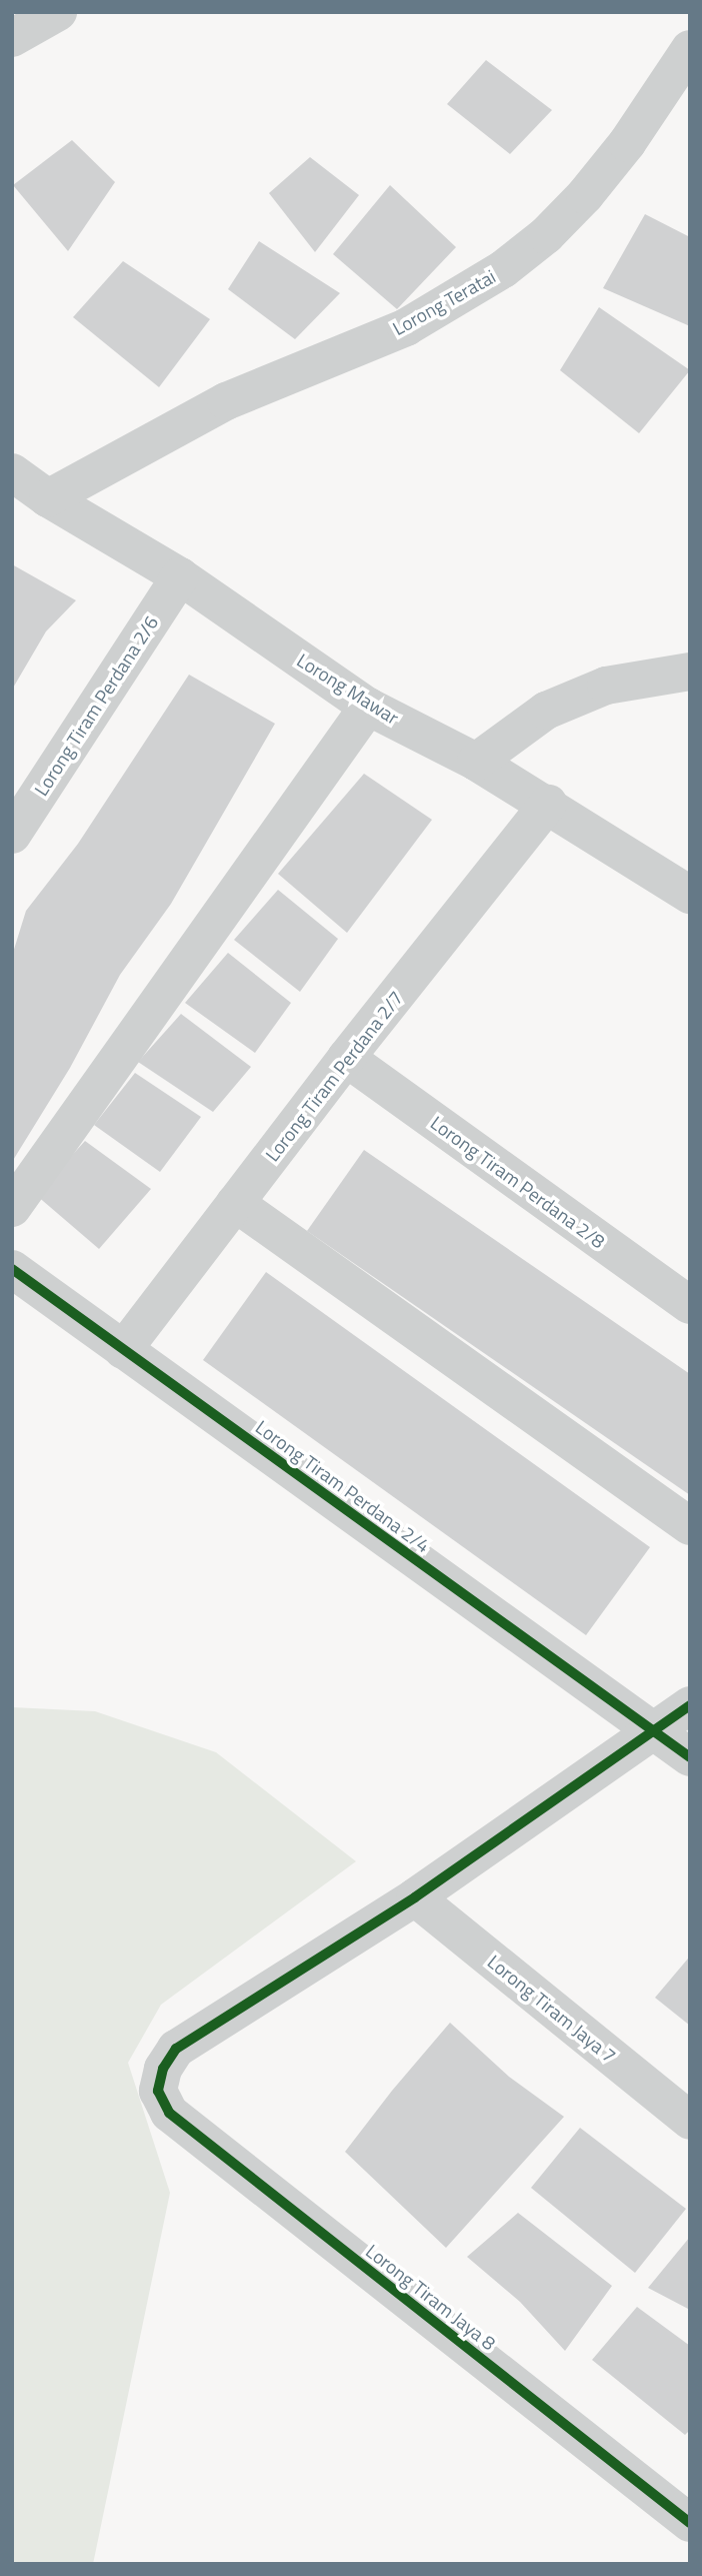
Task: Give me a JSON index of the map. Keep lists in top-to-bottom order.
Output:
{
  "streets": {
    "street": [
      "Lorong Teratai",
      "Lorong Mawar",
      "Lorong Tiram Perdana 2/6",
      "Lorong Tiram Perdana 2/7",
      "Lorong Tiram Perdana 2/8",
      "Lorong Tiram Perdana 2/4",
      "Lorong Tiram Jaya 7",
      "Lorong Tiram Jaya 8"
    ]
  },
  "crossings": [
    ["Lorong Teratai", "Lorong Mawar"],
    ["Lorong Mawar", "Lorong Tiram Perdana 2/6"],
    ["Lorong Mawar", "Lorong Tiram Perdana 2/7"],
    ["Lorong Tiram Perdana 2/7", "Lorong Tiram Perdana 2/8"],
    ["Lorong Tiram Perdana 2/7", "Lorong Tiram Perdana 2/4"],
    ["Lorong Tiram Jaya 7", "Lorong Tiram Jaya 8"]
  ]
}
